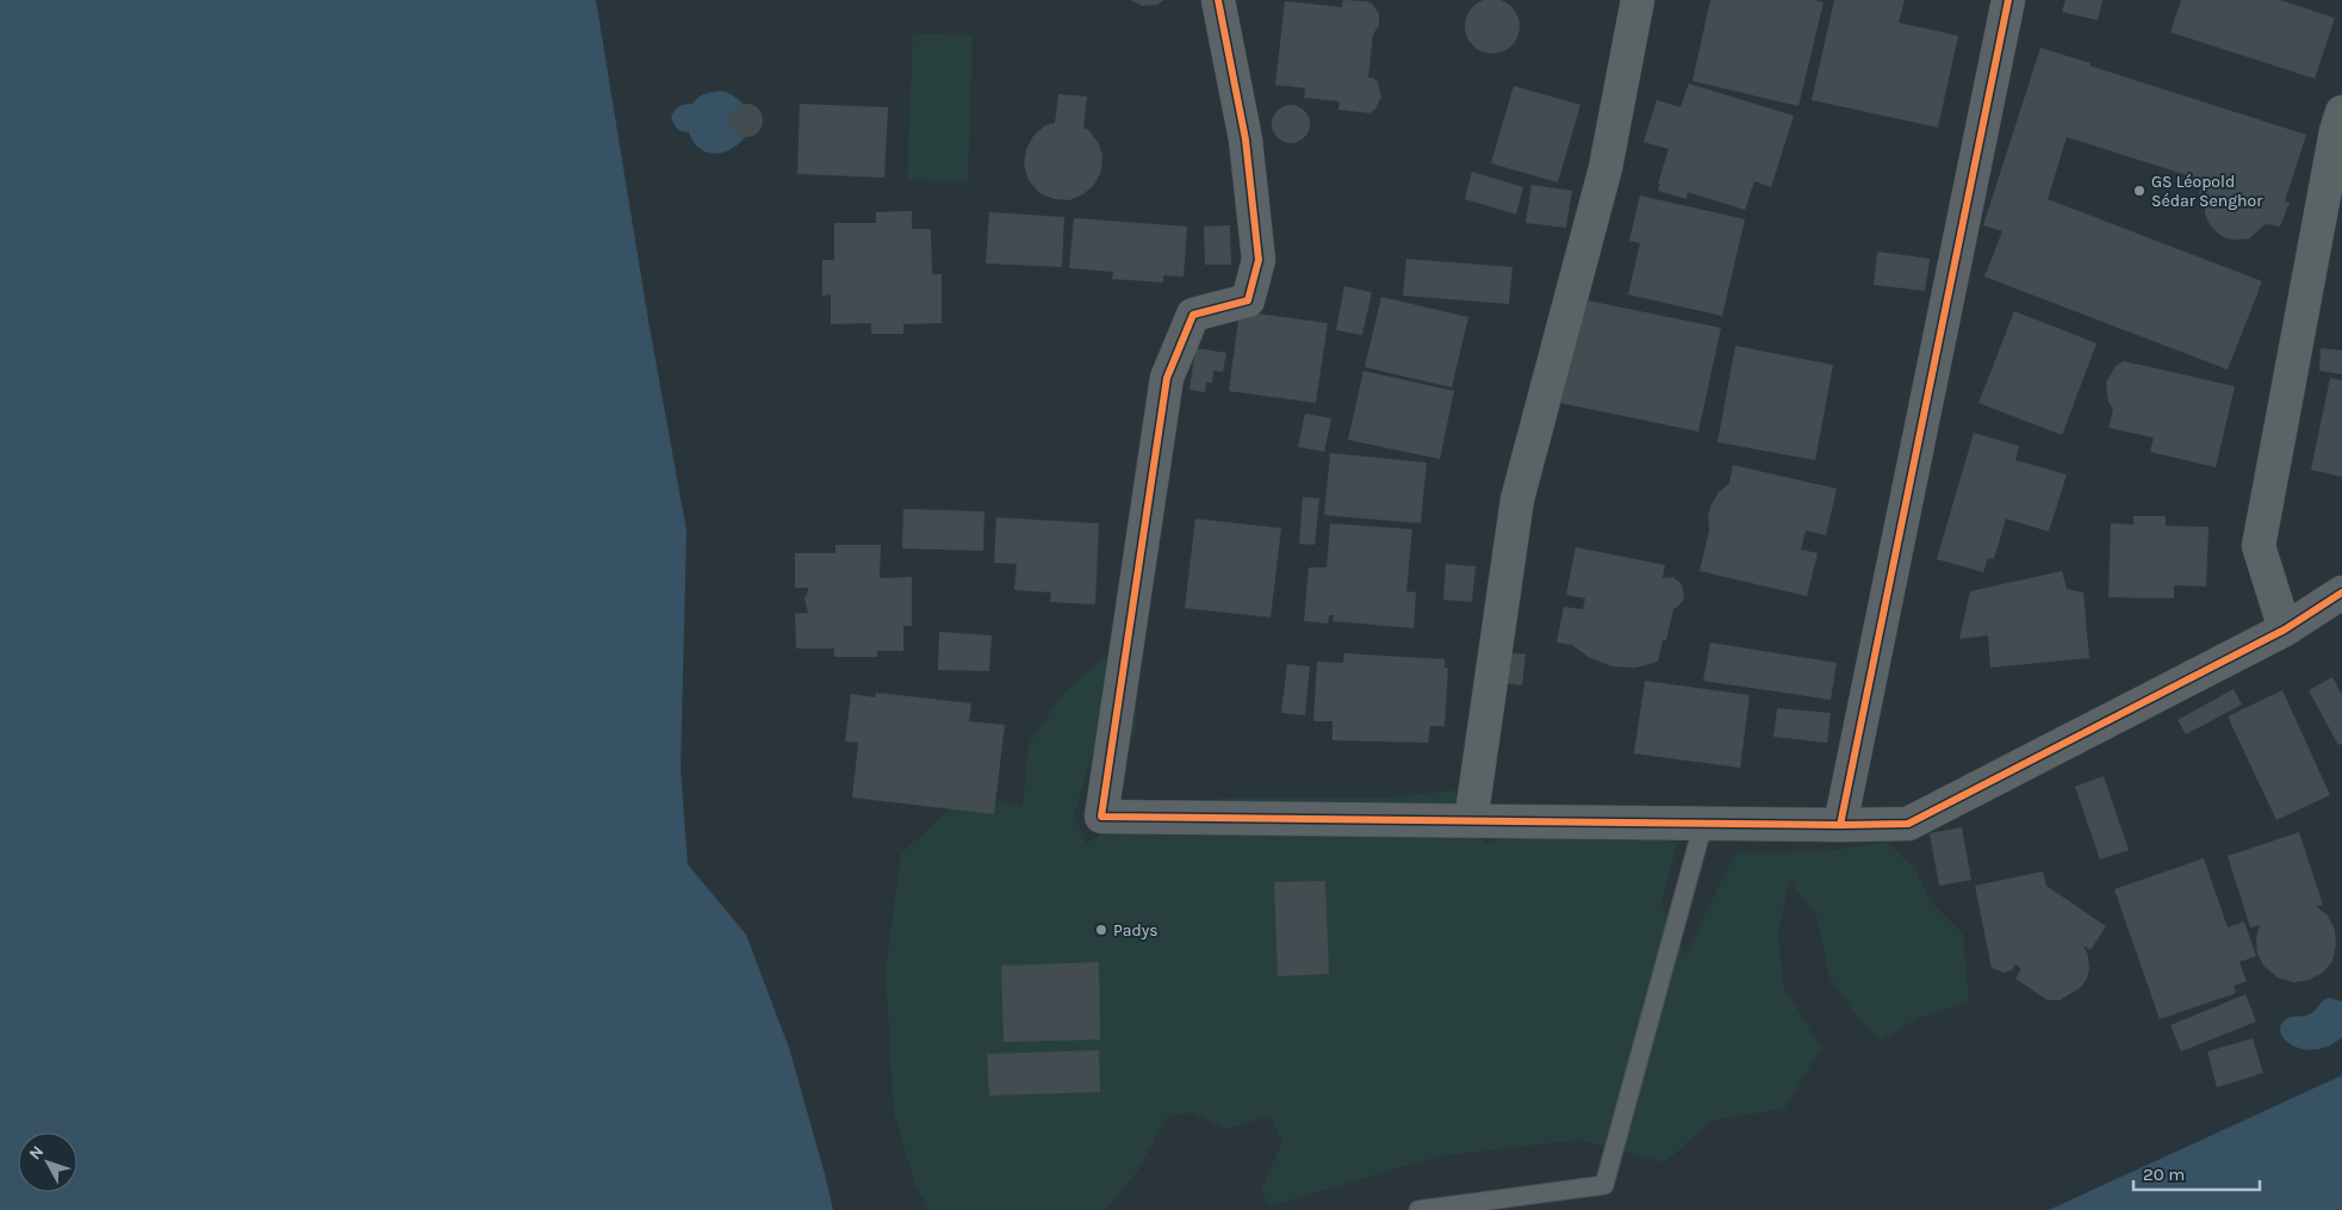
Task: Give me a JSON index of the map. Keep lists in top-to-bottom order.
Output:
{
  "places": ["GS Léopold Sédar Senghor", "Padys"],
  "scale_bar": "20 m",
  "north": "top left"
}
